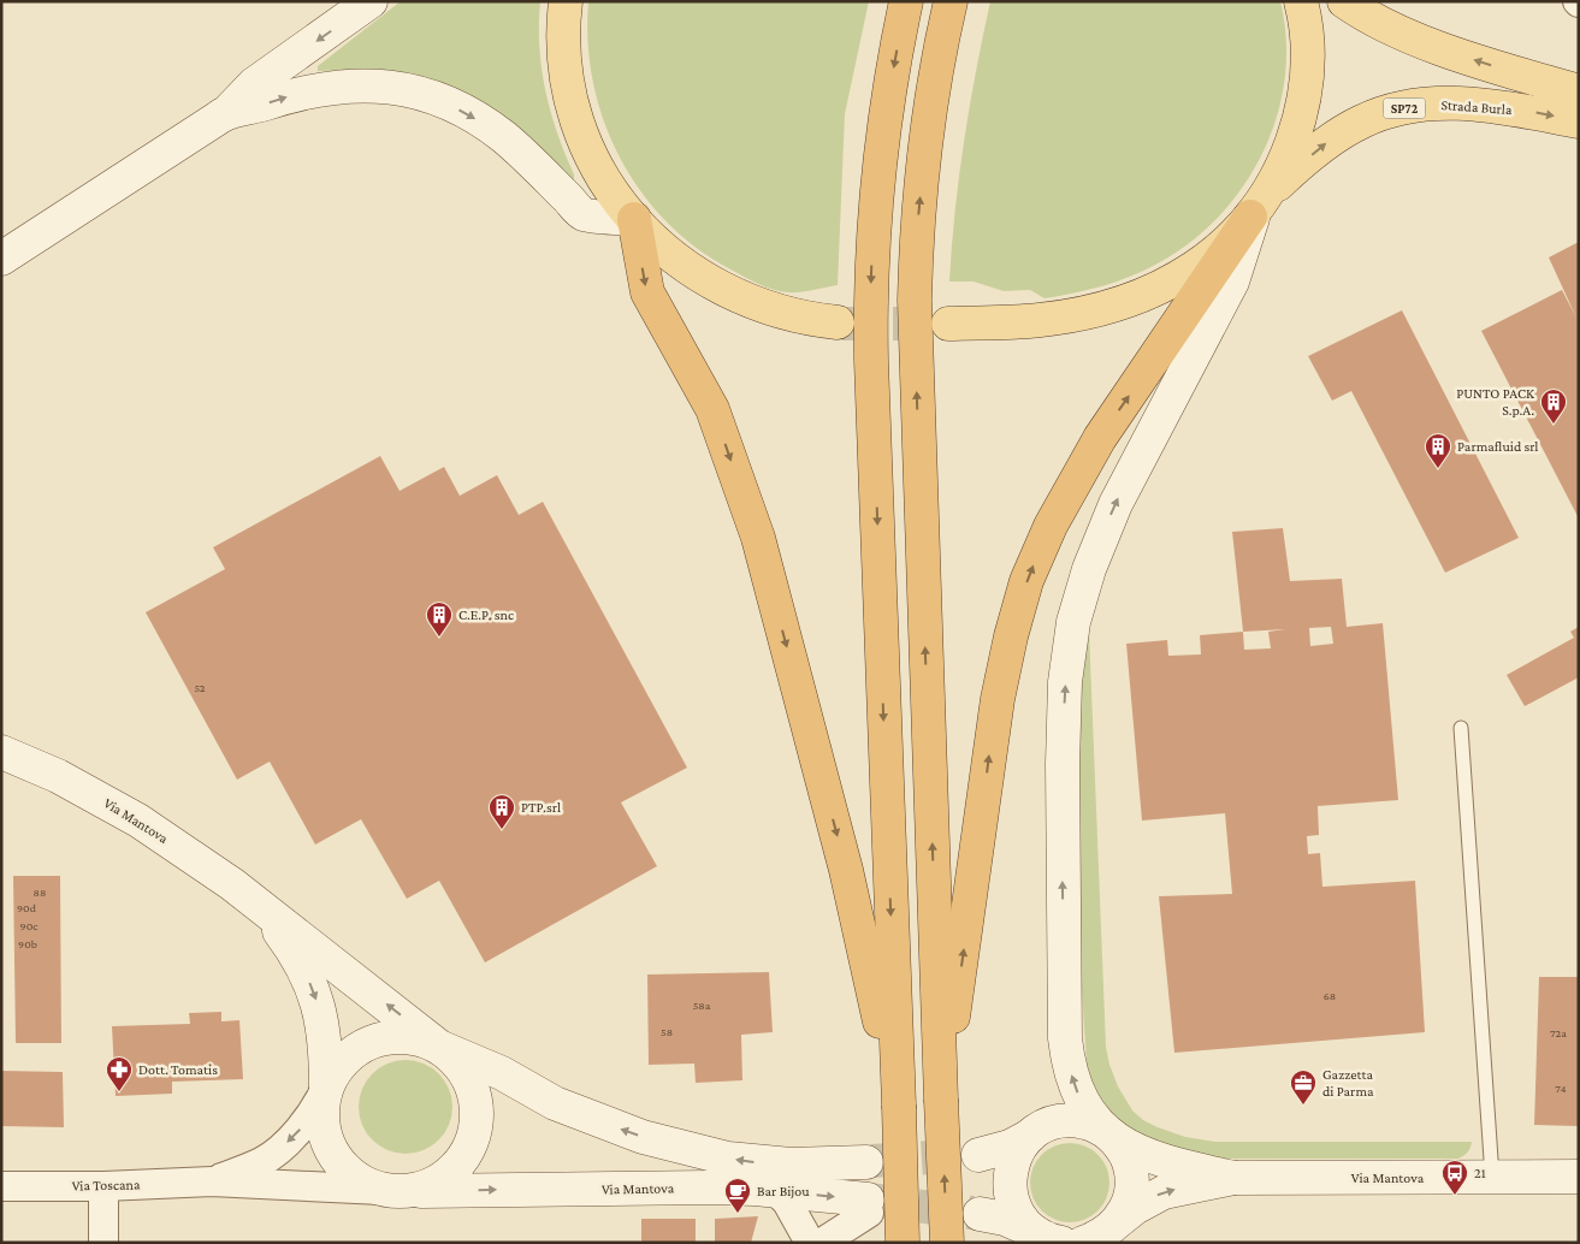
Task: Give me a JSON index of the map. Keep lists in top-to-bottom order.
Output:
{
  "streets": {
    "main road": ["Strada Burla", "SP72", "Via Mantova"],
    "street": ["Via Toscana"]
  },
  "crossings": [
    ["Via Mantova", "Via Toscana"]
  ],
  "one_way": ["Strada Burla"],
  "places": {
    "building": [
      "PUNTO PACK S.p.A.",
      "Parmafluid srl",
      "C.E.P. snc",
      "PTP.srl"
    ],
    "pharmacy": ["Dott. Tomatis"],
    "office": ["Gazzetta di Parma"],
    "bus stop": ["21"],
    "cafe": ["Bar Bijou"]
  },
  "house_numbers": [
    "52",
    "88",
    "90d",
    "90c",
    "90b",
    "68",
    "58a",
    "58",
    "72a",
    "74"
  ]
}
